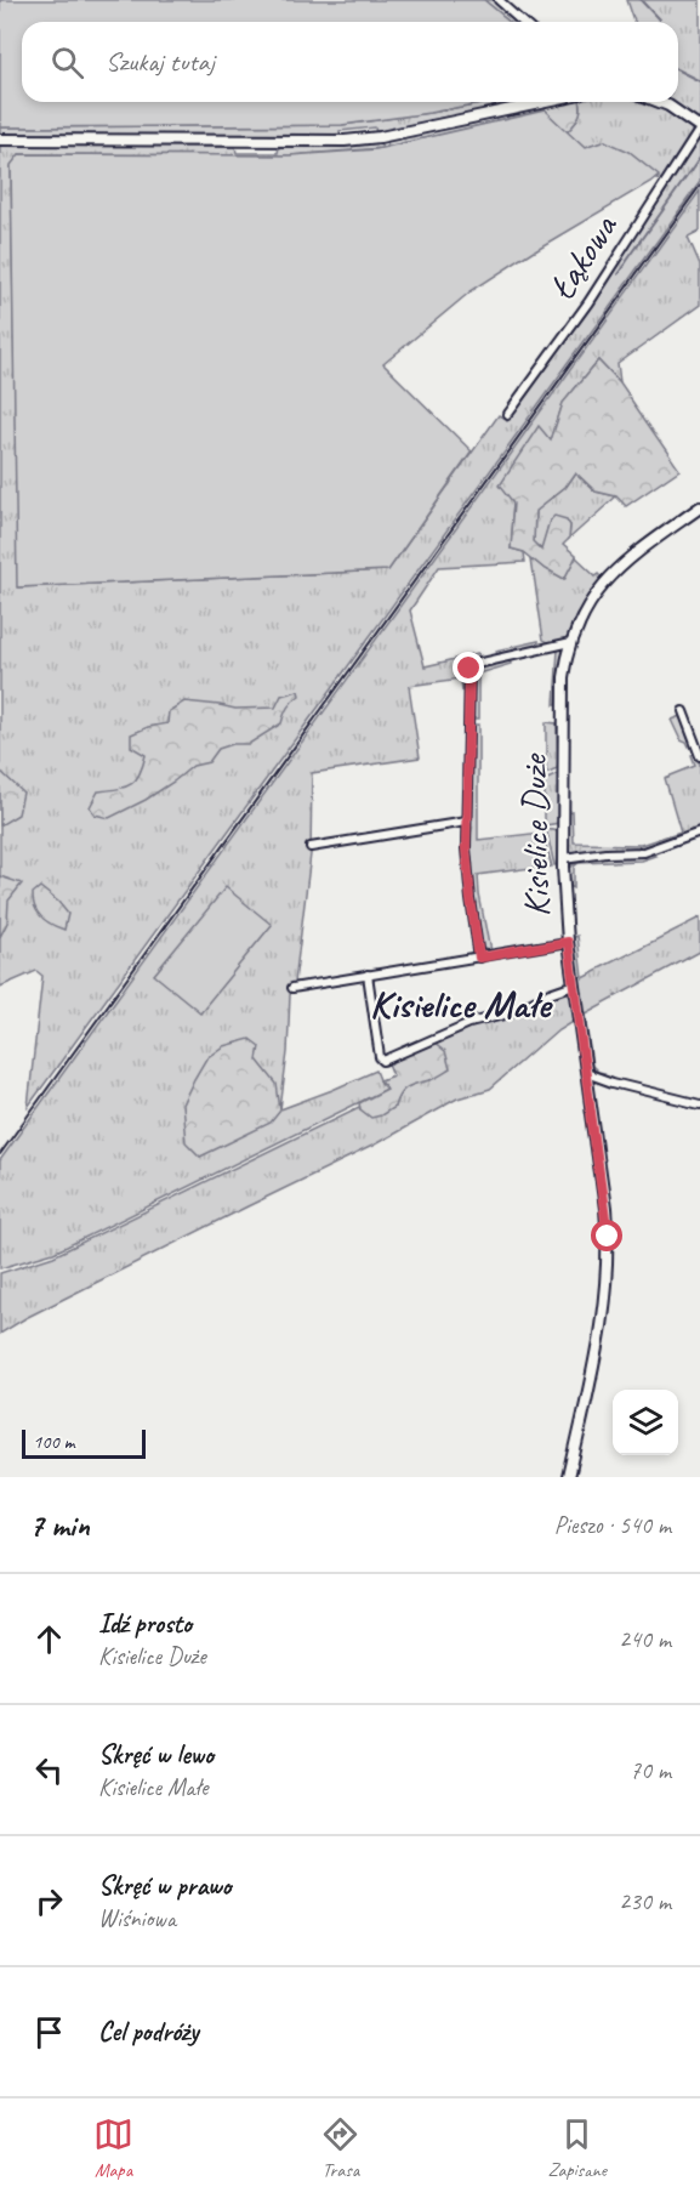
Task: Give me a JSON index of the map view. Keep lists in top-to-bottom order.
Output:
{
  "streets": {
    "street": ["Łąkowa", "Kisielice Duże"]
  },
  "districts": ["Kisielice Małe"],
  "scale_bar": "100 m",
  "page": {
    "search": "Szukaj tutaj",
    "scale": "100 m",
    "heading": ["7 min", "Pieszo · 540 m"],
    "list": [
      ["Idź prosto", "Kisielice Duże", "240 m"],
      ["Skręć w lewo", "Kisielice Małe", "70 m"],
      ["Skręć w prawo", "Wiśniowa", "230 m"],
      "Cel podróży"
    ],
    "nav": ["Mapa", "Trasa", "Zapisane"]
  }
}
